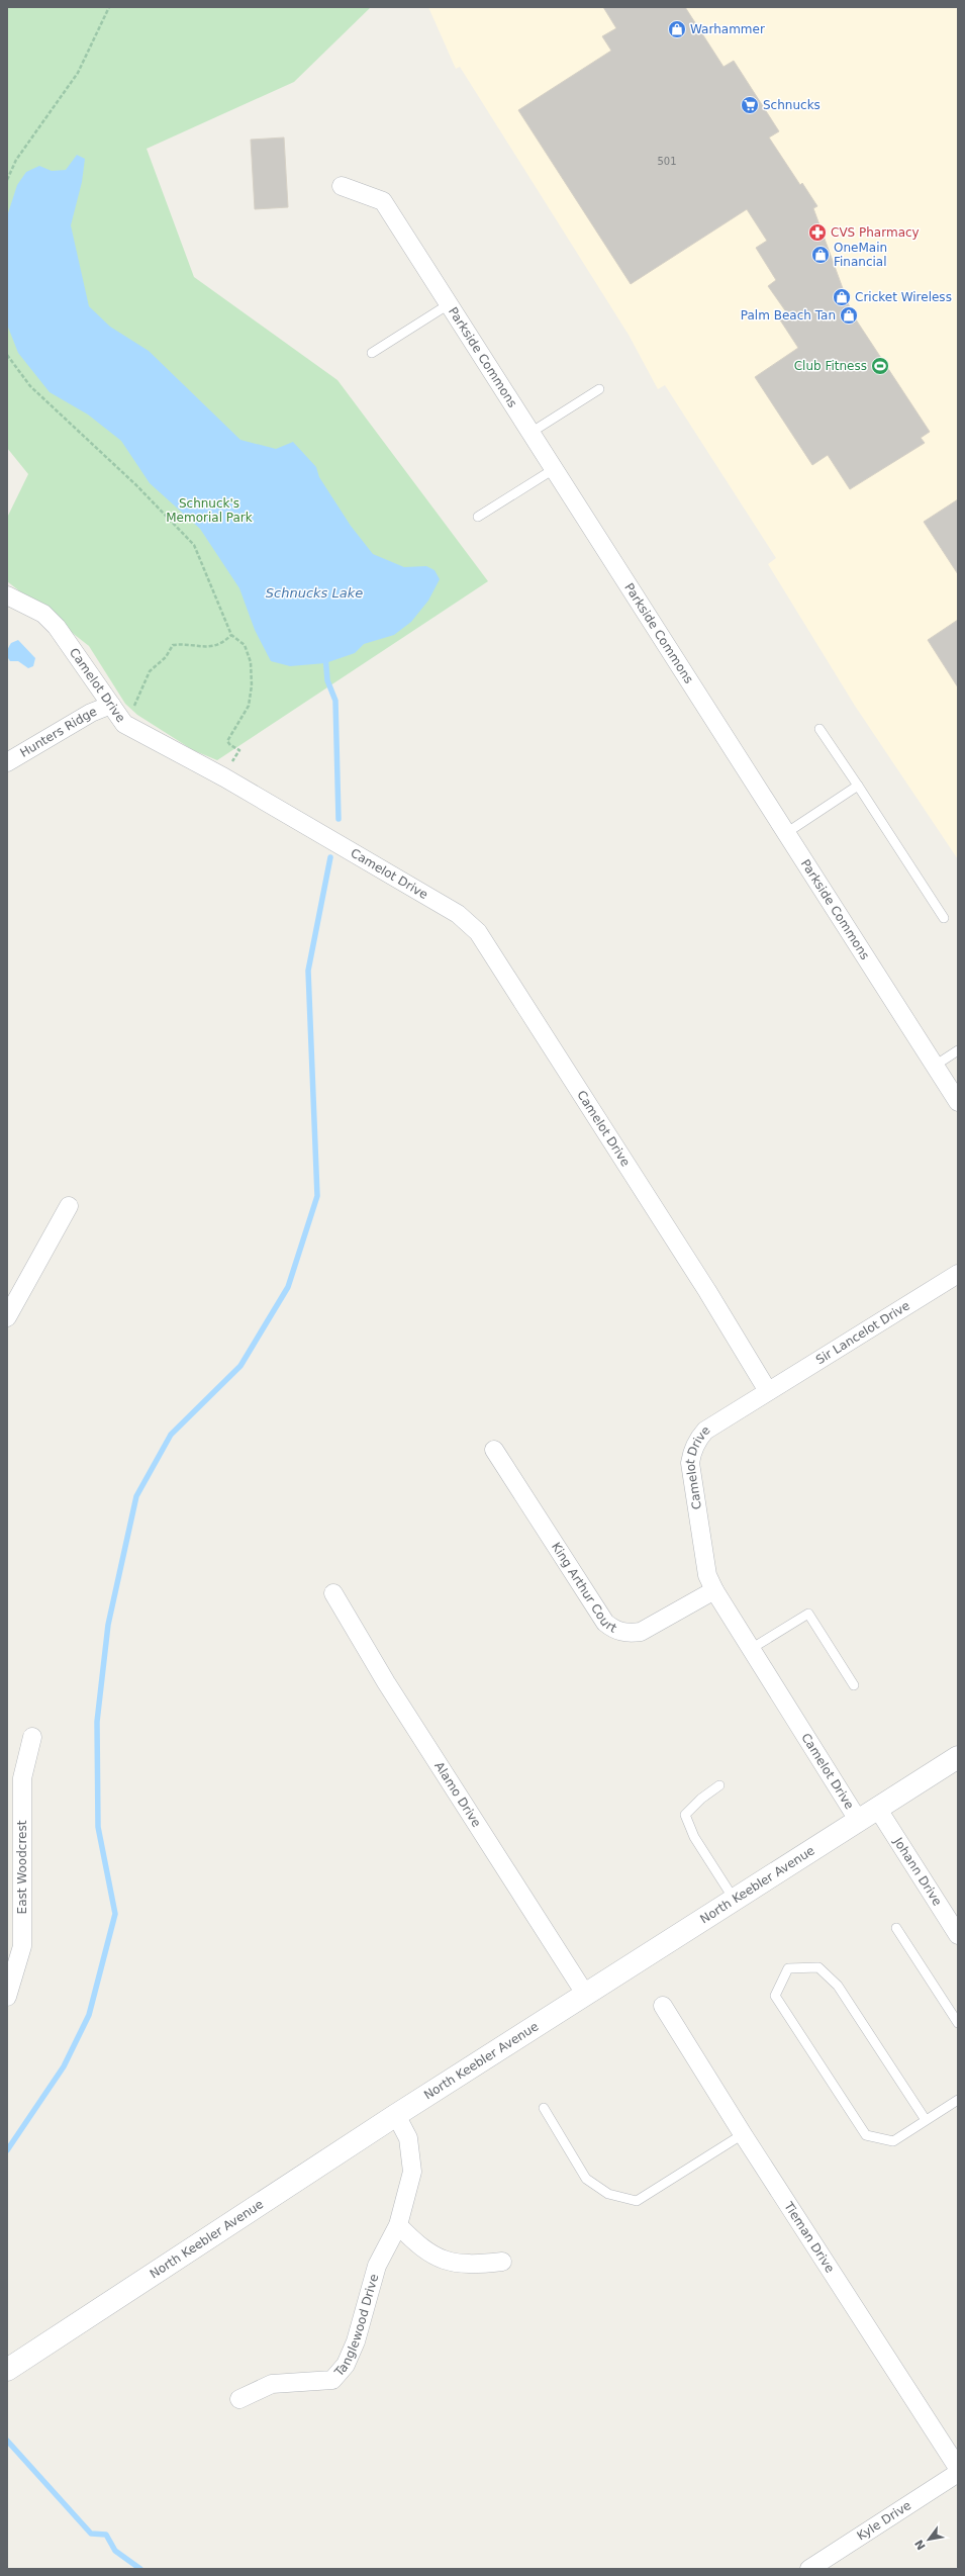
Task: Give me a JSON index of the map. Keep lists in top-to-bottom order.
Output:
{
  "streets": {
    "street": [
      "Parkside Commons",
      "Camelot Drive",
      "Hunters Ridge",
      "Sir Lancelot Drive",
      "King Arthur Court",
      "Alamo Drive",
      "East Woodcrest",
      "Johann Drive",
      "North Keebler Avenue",
      "Tieman Drive",
      "Tanglewood Drive",
      "Kyle Drive"
    ]
  },
  "crossings": [
    ["Camelot Drive", "Hunters Ridge"],
    ["Camelot Drive", "Sir Lancelot Drive"],
    ["Camelot Drive", "King Arthur Court"],
    ["Camelot Drive", "North Keebler Avenue"],
    ["Alamo Drive", "North Keebler Avenue"],
    ["Johann Drive", "North Keebler Avenue"],
    ["North Keebler Avenue", "Tanglewood Drive"]
  ],
  "water": ["Schnucks Lake"],
  "parks": ["Schnuck's Memorial Park"],
  "places": {
    "shop": [
      "Warhammer",
      "OneMain Financial",
      "Cricket Wireless",
      "Palm Beach Tan"
    ],
    "supermarket": ["Schnucks"],
    "pharmacy": ["CVS Pharmacy"],
    "sports": ["Club Fitness"]
  },
  "house_numbers": ["501"],
  "north": "bottom left"
}
